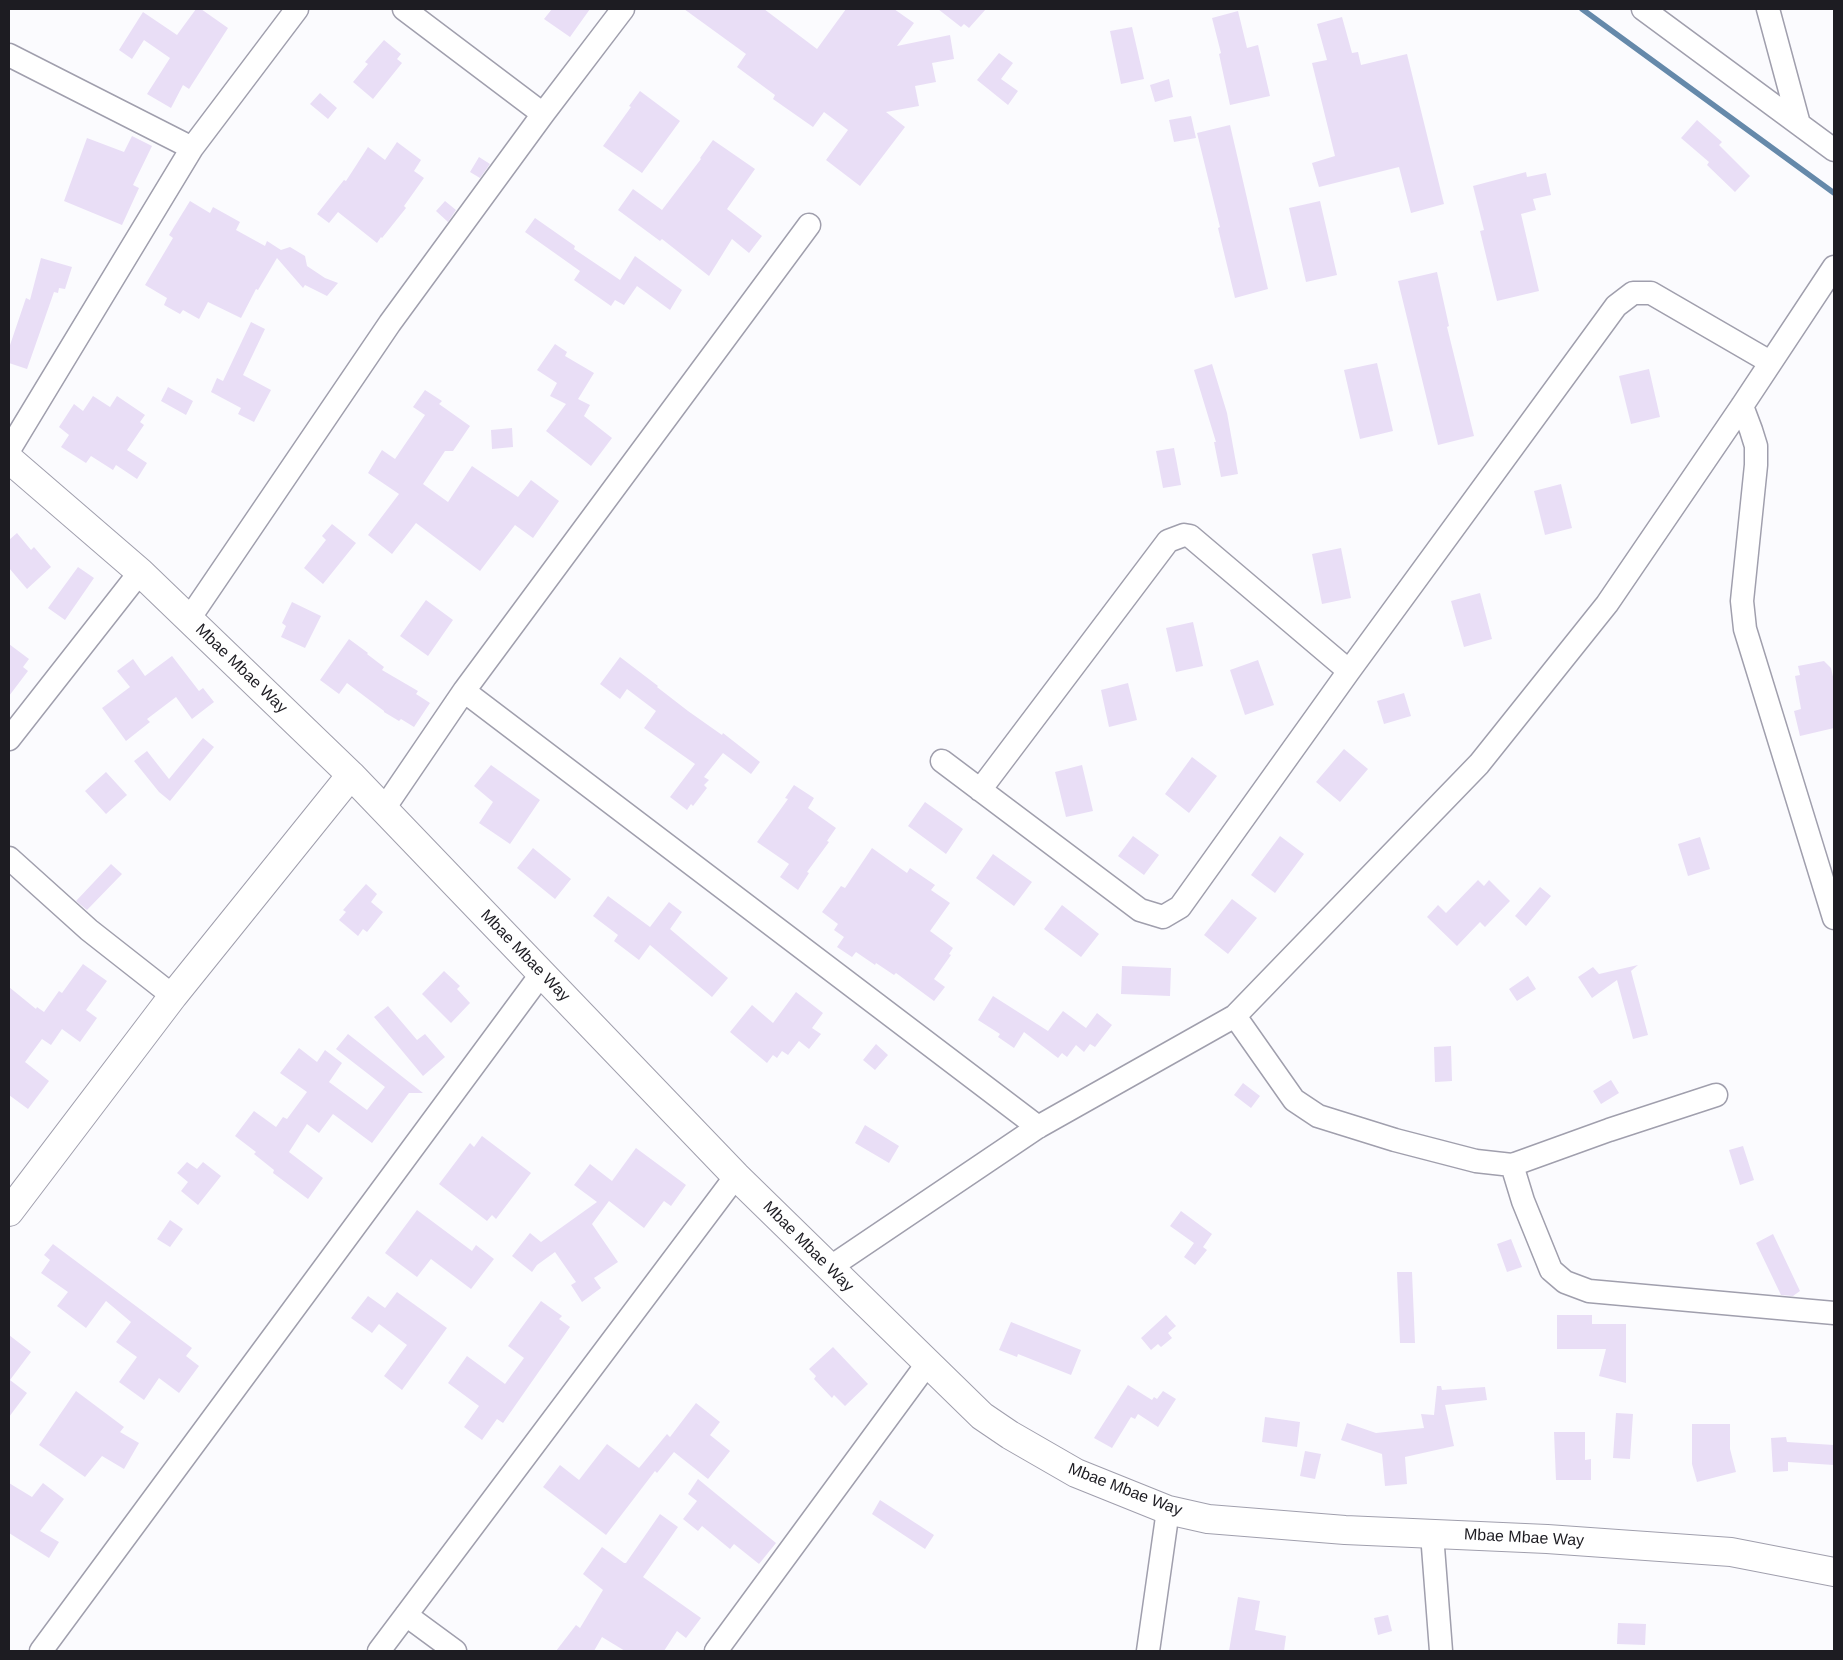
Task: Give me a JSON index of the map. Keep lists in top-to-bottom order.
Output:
{
  "streets": {
    "street": ["Mbae Mbae Way"]
  }
}
